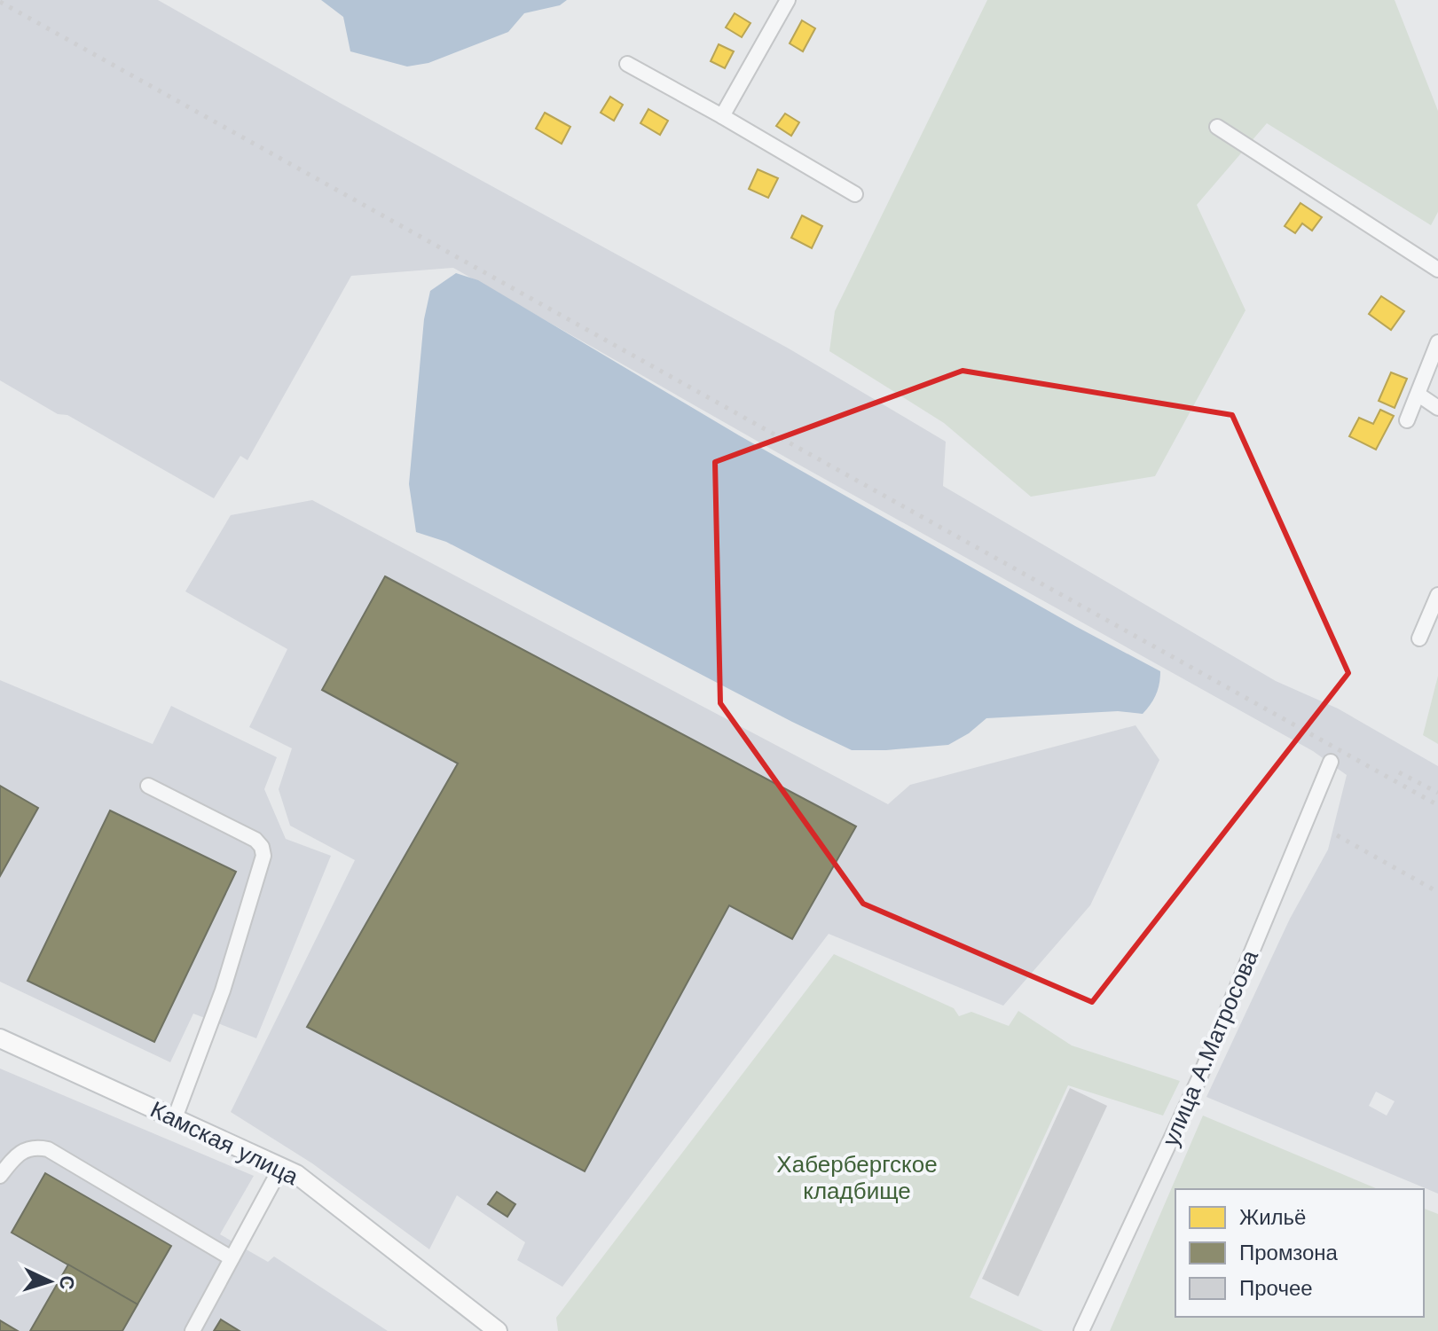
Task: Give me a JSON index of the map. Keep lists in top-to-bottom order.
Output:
{
  "streets": {
    "main road": ["Камская улица"],
    "street": ["улица А.Матросова"]
  },
  "parks": ["Хабербергское кладбище"],
  "legend": ["Жильё", "Промзона", "Прочее"],
  "north": "right"
}
